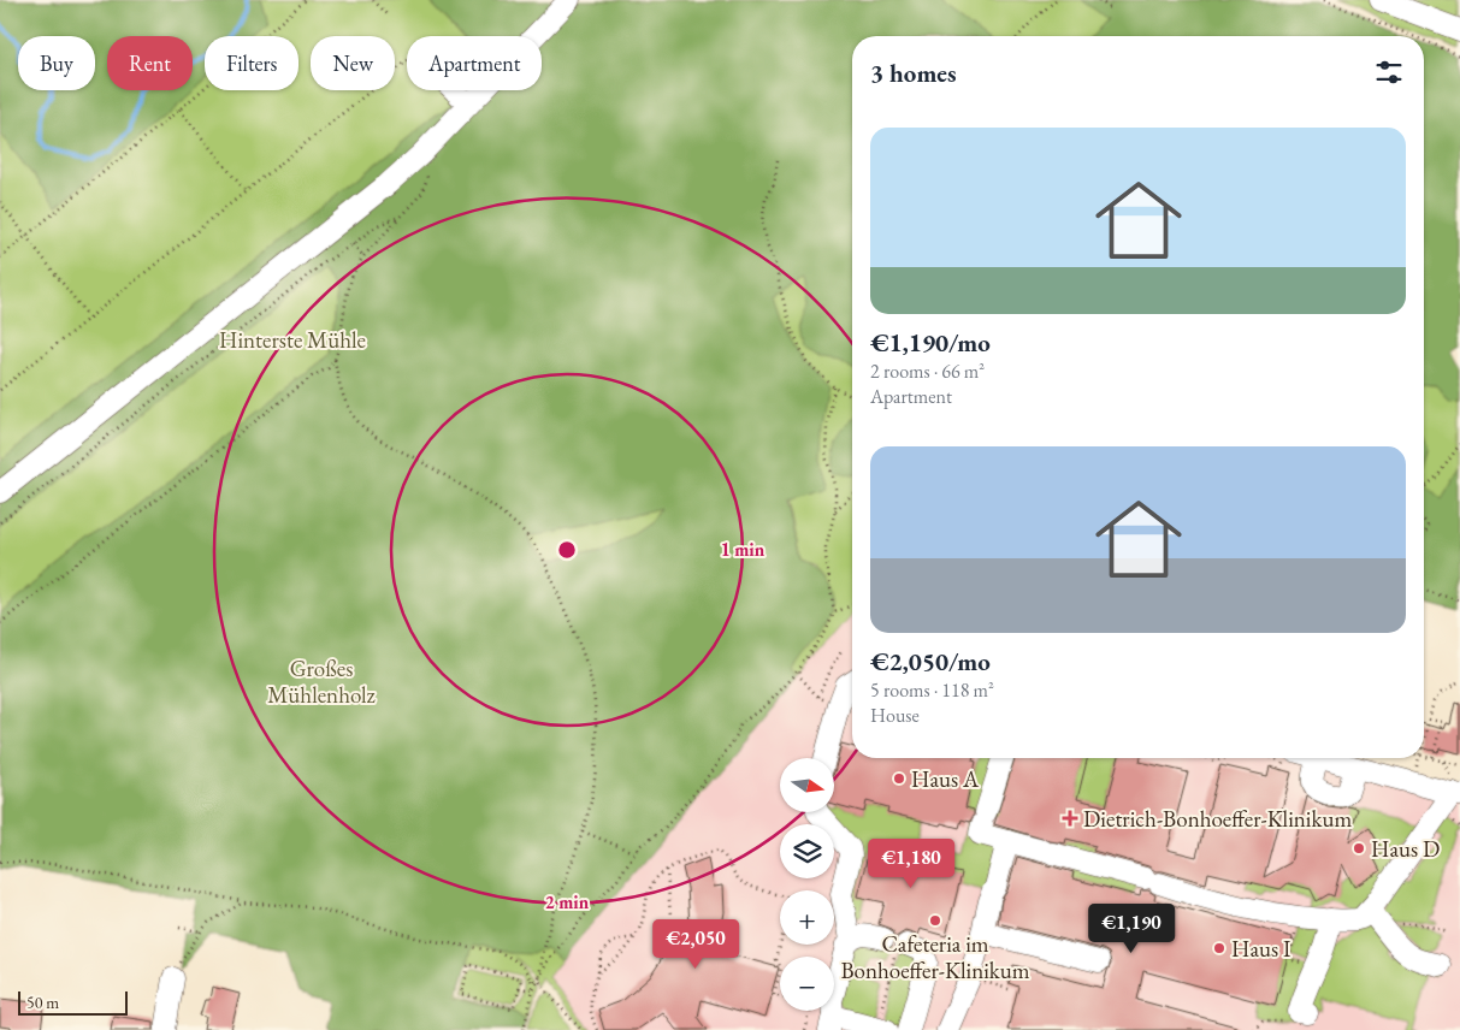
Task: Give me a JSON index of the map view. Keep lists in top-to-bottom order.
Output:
{
  "parks": ["Hinterste Mühle", "Großes Mühlenholz"],
  "places": {
    "other": [
      "Haus A",
      "Haus D",
      "Cafeteria im Bonhoeffer-Klinikum",
      "Haus I"
    ],
    "health": ["Dietrich-Bonhoeffer-Klinikum"]
  },
  "scale_bar": "50 m",
  "north": "right",
  "page": {
    "chip": [
      "Buy",
      "Rent",
      "Filters",
      "New",
      "Apartment"
    ],
    "heading": "3 homes",
    "list": [
      {
        "name": "€1,190/mo",
        "note": "2 rooms · 66 m² · Apartment"
      },
      {
        "name": "€2,050/mo",
        "note": "5 rooms · 118 m² · House"
      }
    ],
    "map_buttons": ["+", "−"],
    "price": ["€1,180", "€1,190", "€2,050"],
    "scale": "50 m"
  },
  "rings": ["1 min", "2 min"]
}
